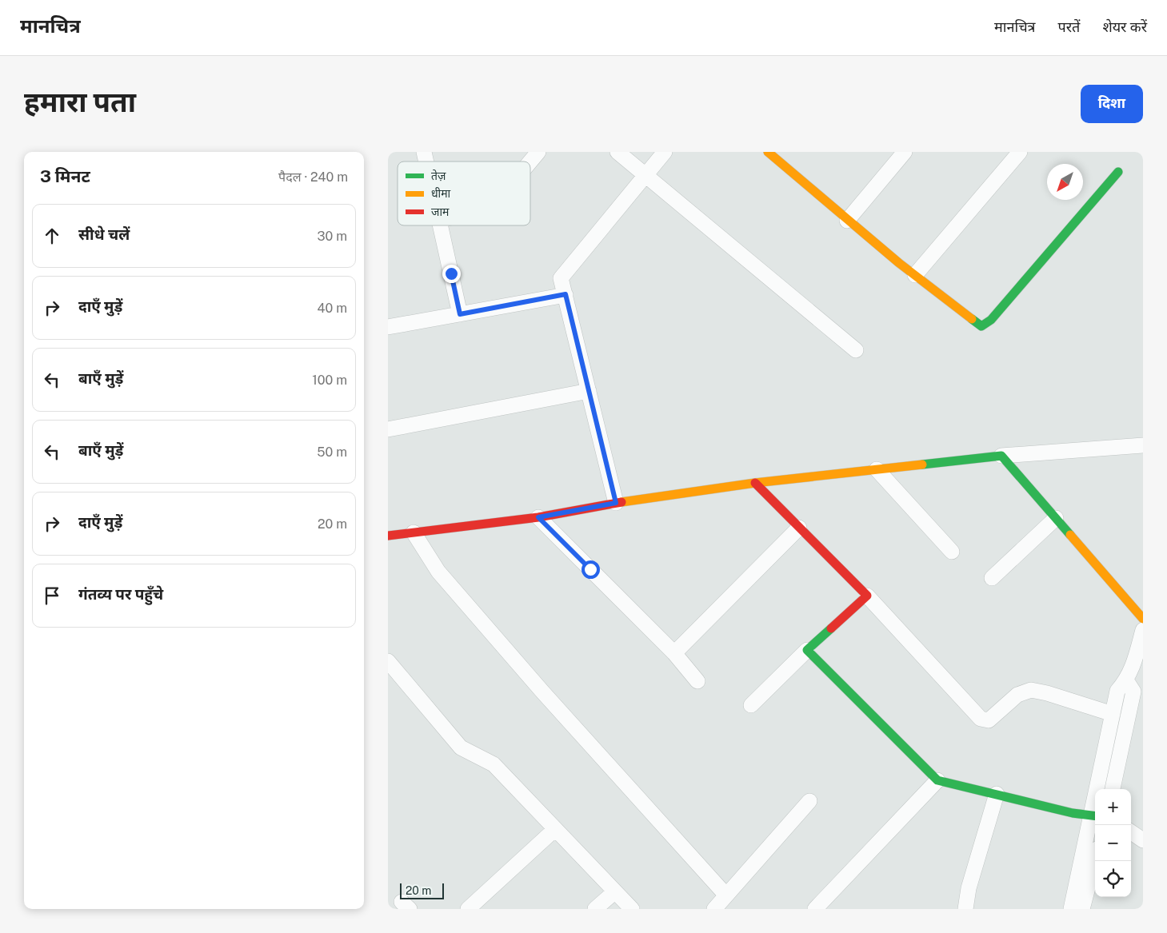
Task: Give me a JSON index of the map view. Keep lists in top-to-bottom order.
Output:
{
  "legend": ["तेज़", "धीमा", "जाम"],
  "scale_bar": "20 m",
  "north": "bottom left",
  "page": {
    "header": "मानचित्र",
    "nav": ["मानचित्र", "परतें", "शेयर करें"],
    "buttons": "दिशा",
    "title": "हमारा पता",
    "heading": ["3 मिनट", "पैदल · 240 m"],
    "list": [
      ["सीधे चलें", "30 m"],
      ["दाएँ मुड़ें", "40 m"],
      ["बाएँ मुड़ें", "100 m"],
      ["बाएँ मुड़ें", "50 m"],
      ["दाएँ मुड़ें", "20 m"],
      "गंतव्य पर पहुँचे"
    ],
    "map_buttons": ["+", "−"],
    "scale": "20 m"
  }
}
